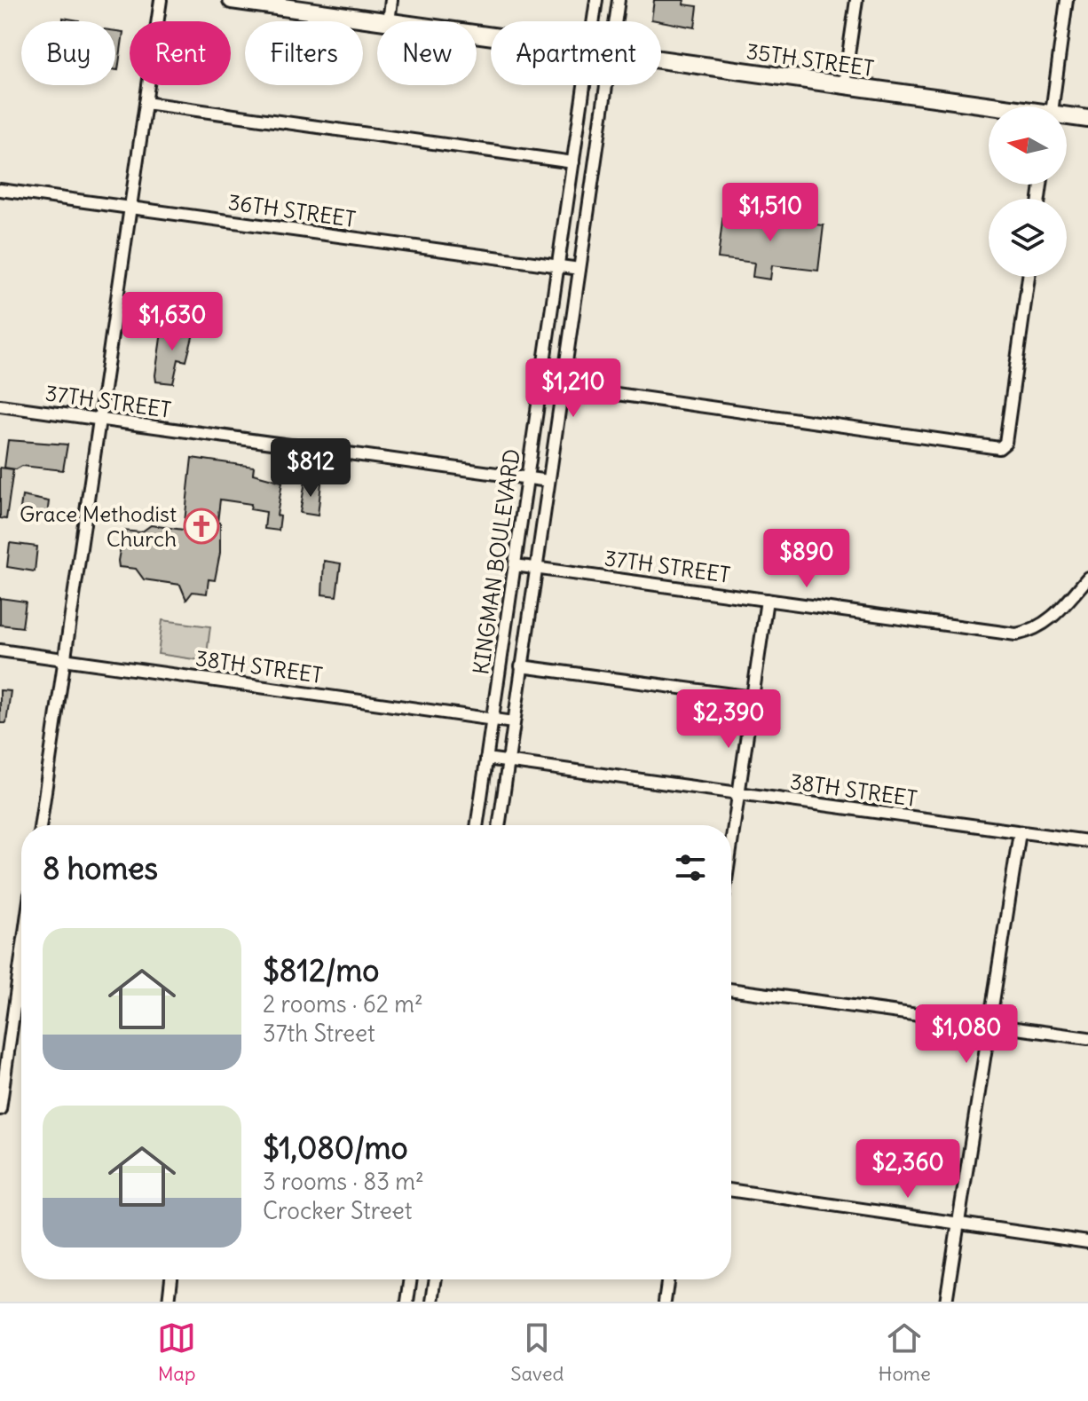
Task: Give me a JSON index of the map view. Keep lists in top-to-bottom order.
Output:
{
  "streets": {
    "street": [
      "35TH STREET",
      "36TH STREET",
      "37TH STREET",
      "KINGMAN BOULEVARD",
      "38TH STREET"
    ]
  },
  "crossings": [
    ["36TH STREET", "KINGMAN BOULEVARD"],
    ["37TH STREET", "KINGMAN BOULEVARD"],
    ["KINGMAN BOULEVARD", "38TH STREET"]
  ],
  "places": {
    "church": ["Grace Methodist Church"]
  },
  "north": "left",
  "page": {
    "chip": [
      "Buy",
      "Rent",
      "Filters",
      "New",
      "Apartment"
    ],
    "price": [
      "$1,510",
      "$1,630",
      "$1,210",
      "$812",
      "$890",
      "$2,390",
      "$1,080",
      "$2,360"
    ],
    "heading": "8 homes",
    "list": [
      {
        "name": "$812/mo",
        "note": "2 rooms · 62 m² · 37th Street"
      },
      {
        "name": "$1,080/mo",
        "note": "3 rooms · 83 m² · Crocker Street"
      }
    ],
    "tabs": ["Map", "Saved", "Home"]
  }
}
